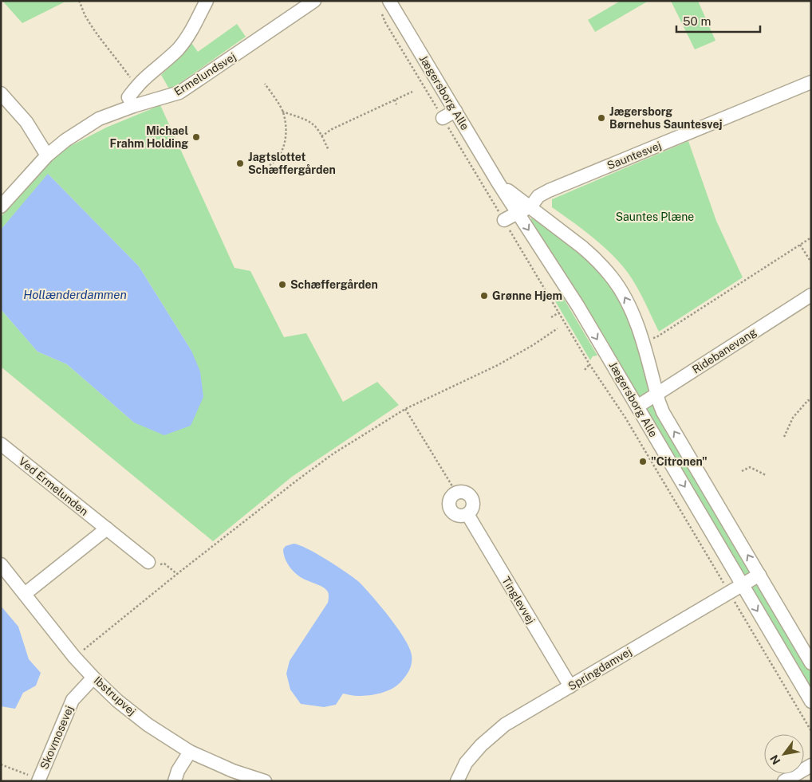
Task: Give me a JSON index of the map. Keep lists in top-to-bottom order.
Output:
{
  "streets": {
    "street": [
      "Ermelundsvej",
      "Jægersborg Alle",
      "Sauntesvej",
      "Ridebanevang",
      "Ved Ermelunden",
      "Tinglevvej",
      "Springdamvej",
      "Ibstrupvej",
      "Skovmosevej"
    ]
  },
  "crossings": [
    ["Jægersborg Alle", "Sauntesvej"],
    ["Jægersborg Alle", "Ridebanevang"],
    ["Jægersborg Alle", "Springdamvej"],
    ["Tinglevvej", "Springdamvej"],
    ["Ibstrupvej", "Skovmosevej"]
  ],
  "water": ["Hollænderdammen"],
  "parks": ["Sauntes Plæne"],
  "places": [
    "Jægersborg Børnehus Sauntesvej",
    "Michael Frahm Holding",
    "Jagtslottet Schæffergården",
    "Schæffergården",
    "Grønne Hjem",
    "\"Citronen\""
  ],
  "scale_bar": "50 m",
  "north": "bottom left"
}
